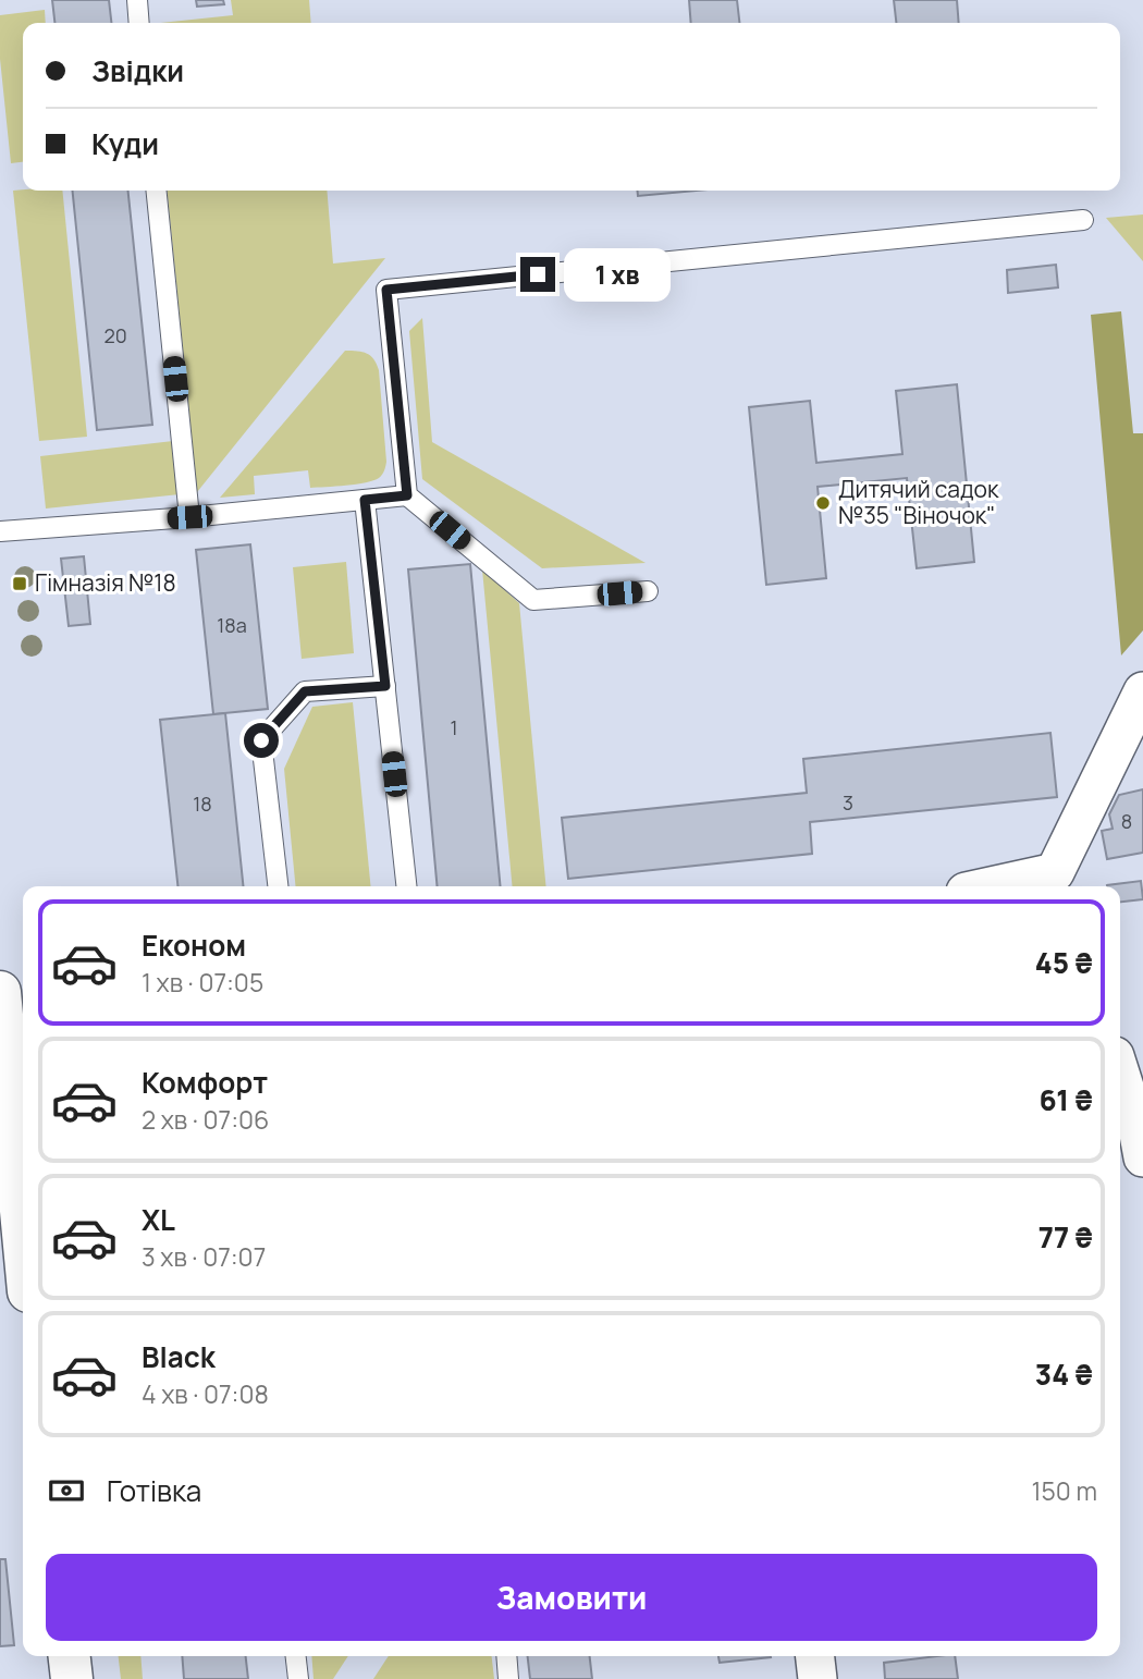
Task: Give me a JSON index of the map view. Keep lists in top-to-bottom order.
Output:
{
  "places": {
    "other": ["Дитячий садок №35 \"Віночок\""],
    "transit": ["Гімназія №18"]
  },
  "house_numbers": [
    "20",
    "18а",
    "1",
    "3",
    "18",
    "8"
  ],
  "page": {
    "banner": ["Звідки", "Куди"],
    "bubble": "1 хв",
    "list": [
      {
        "name": "Економ",
        "note": "1 хв · 07:05",
        "value": "45 ₴"
      },
      {
        "name": "Комфорт",
        "note": "2 хв · 07:06",
        "value": "61 ₴"
      },
      {
        "name": "XL",
        "note": "3 хв · 07:07",
        "value": "77 ₴"
      },
      {
        "name": "Black",
        "note": "4 хв · 07:08",
        "value": "34 ₴"
      }
    ],
    "pay": ["Готівка", "150 m"],
    "buttons": "Замовити"
  }
}
